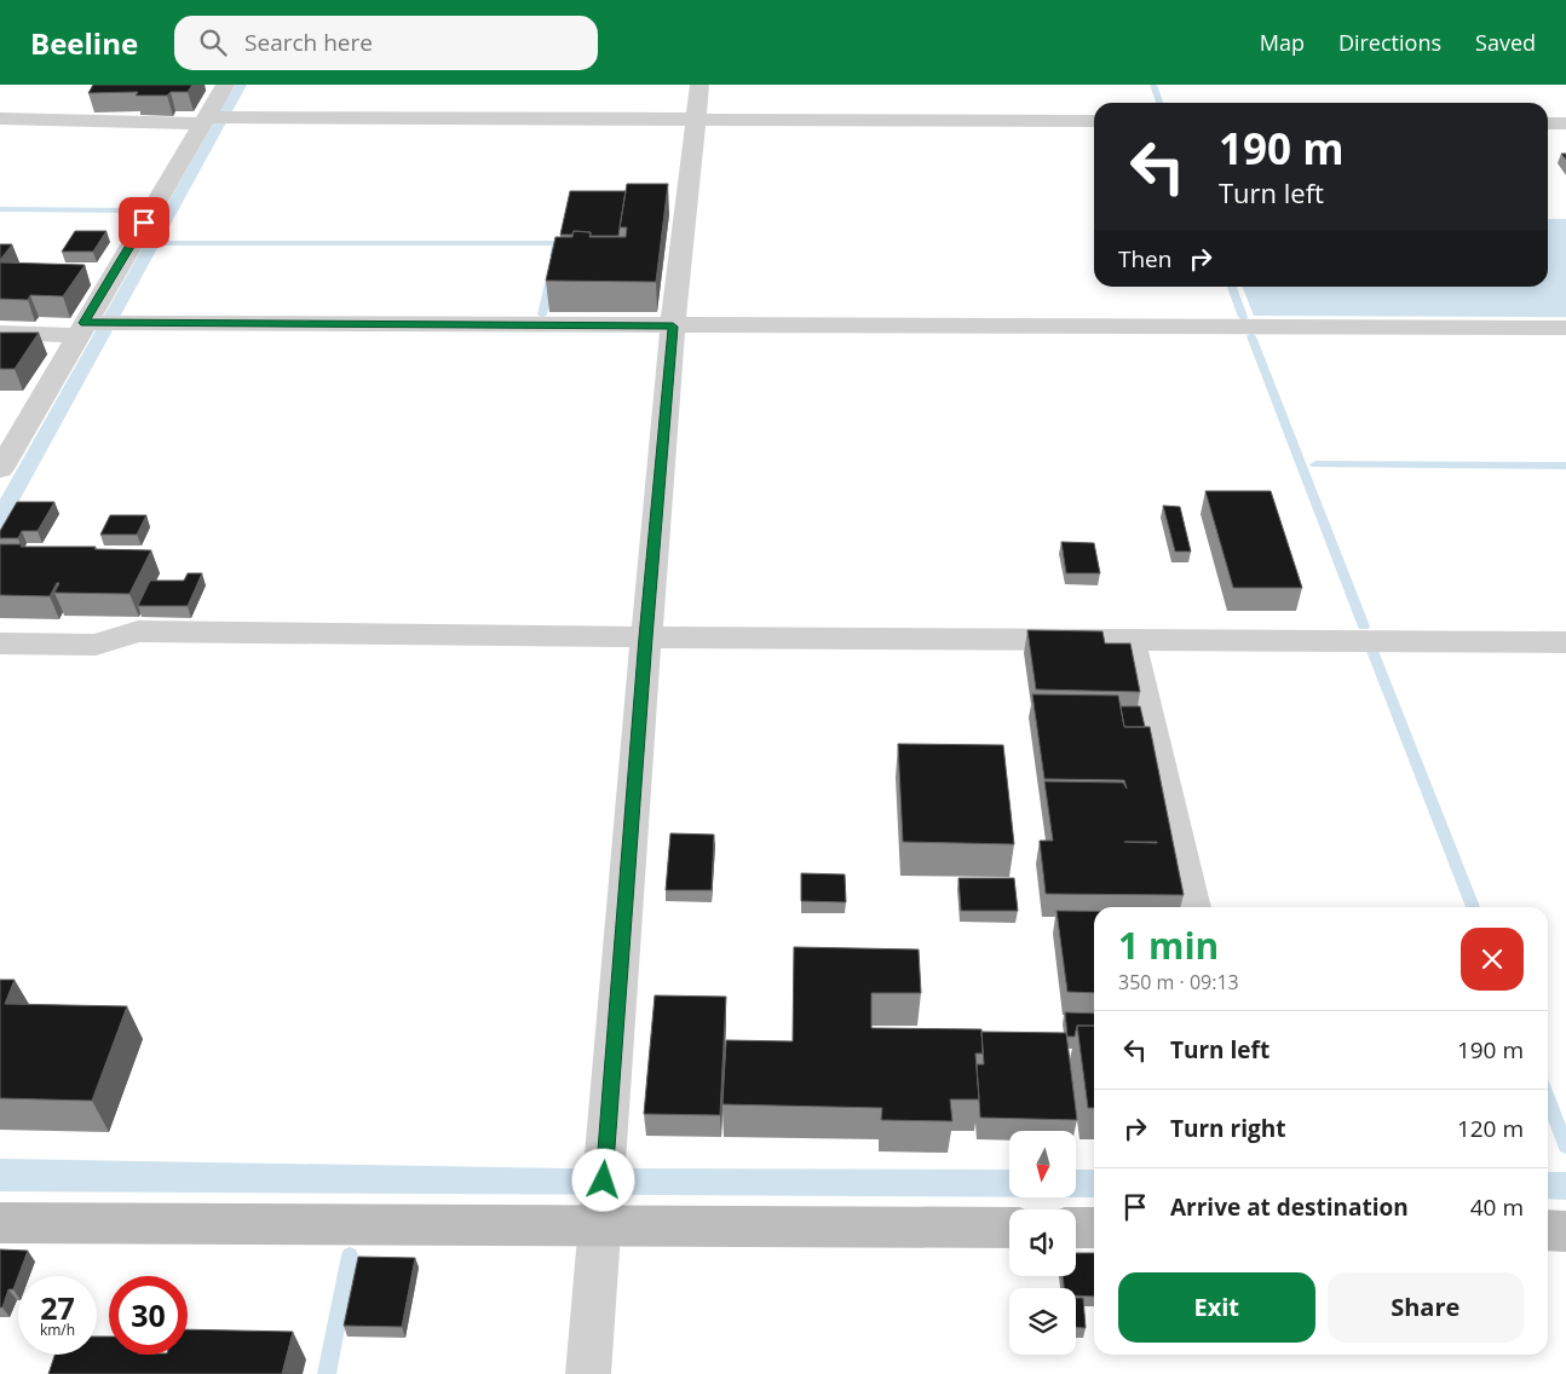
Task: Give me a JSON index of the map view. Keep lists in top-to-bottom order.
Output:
{
  "north": "bottom",
  "page": {
    "header": "Beeline",
    "search": "Search here",
    "nav": ["Map", "Directions", "Saved"],
    "turn": ["190 m", "Turn left"],
    "then": "Then",
    "heading": ["1 min", "350 m · 09:13"],
    "list": [
      {
        "name": "Turn left",
        "value": "190 m"
      },
      {
        "name": "Turn right",
        "value": "120 m"
      },
      {
        "name": "Arrive at destination",
        "value": "40 m"
      }
    ],
    "buttons": ["Exit", "Share"],
    "speed": "27 km/h",
    "limit": "30"
  }
}
